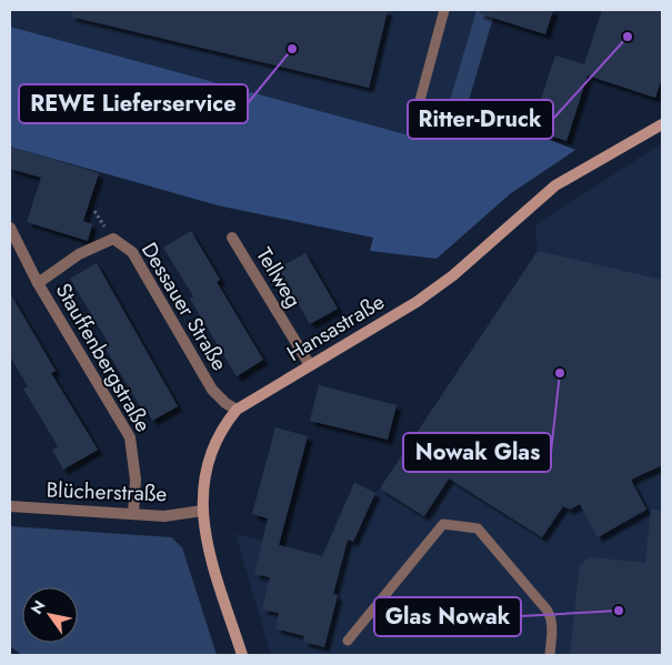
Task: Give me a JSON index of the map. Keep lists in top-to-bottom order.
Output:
{
  "streets": {
    "street": [
      "Tellweg",
      "Dessauer Straße",
      "Hansastraße",
      "Stauffenbergstraße",
      "Blücherstraße"
    ]
  },
  "crossings": [
    ["Tellweg", "Hansastraße"],
    ["Dessauer Straße", "Hansastraße"],
    ["Dessauer Straße", "Stauffenbergstraße"],
    ["Hansastraße", "Blücherstraße"],
    ["Stauffenbergstraße", "Blücherstraße"]
  ],
  "places": [
    "Ritter-Druck",
    "REWE Lieferservice",
    "Nowak Glas",
    "Glas Nowak"
  ],
  "north": "top left"
}
